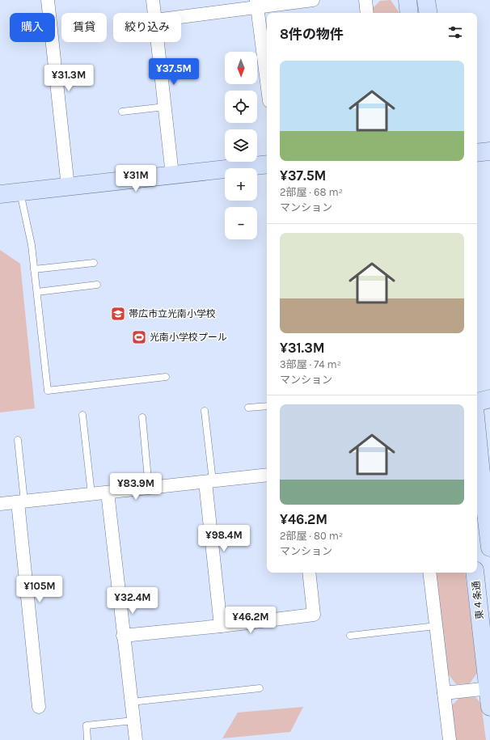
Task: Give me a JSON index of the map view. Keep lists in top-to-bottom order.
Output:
{
  "streets": {
    "street": ["東４条通"]
  },
  "places": {
    "school or university": ["帯広市立光南小学校"],
    "sports": ["光南小学校プール"]
  },
  "north": "bottom",
  "page": {
    "chip": ["購入", "賃貸", "絞り込み"],
    "heading": "8件の物件",
    "map_buttons": ["+", "−"],
    "list": [
      {
        "name": "¥37.5M",
        "note": "2部屋 · 68 m² · マンション"
      },
      {
        "name": "¥31.3M",
        "note": "3部屋 · 74 m² · マンション"
      },
      {
        "name": "¥46.2M",
        "note": "2部屋 · 80 m² · マンション"
      }
    ],
    "price": [
      "¥37.5M",
      "¥31.3M",
      "¥31M",
      "¥83.9M",
      "¥98.4M",
      "¥105M",
      "¥32.4M",
      "¥46.2M"
    ]
  }
}
